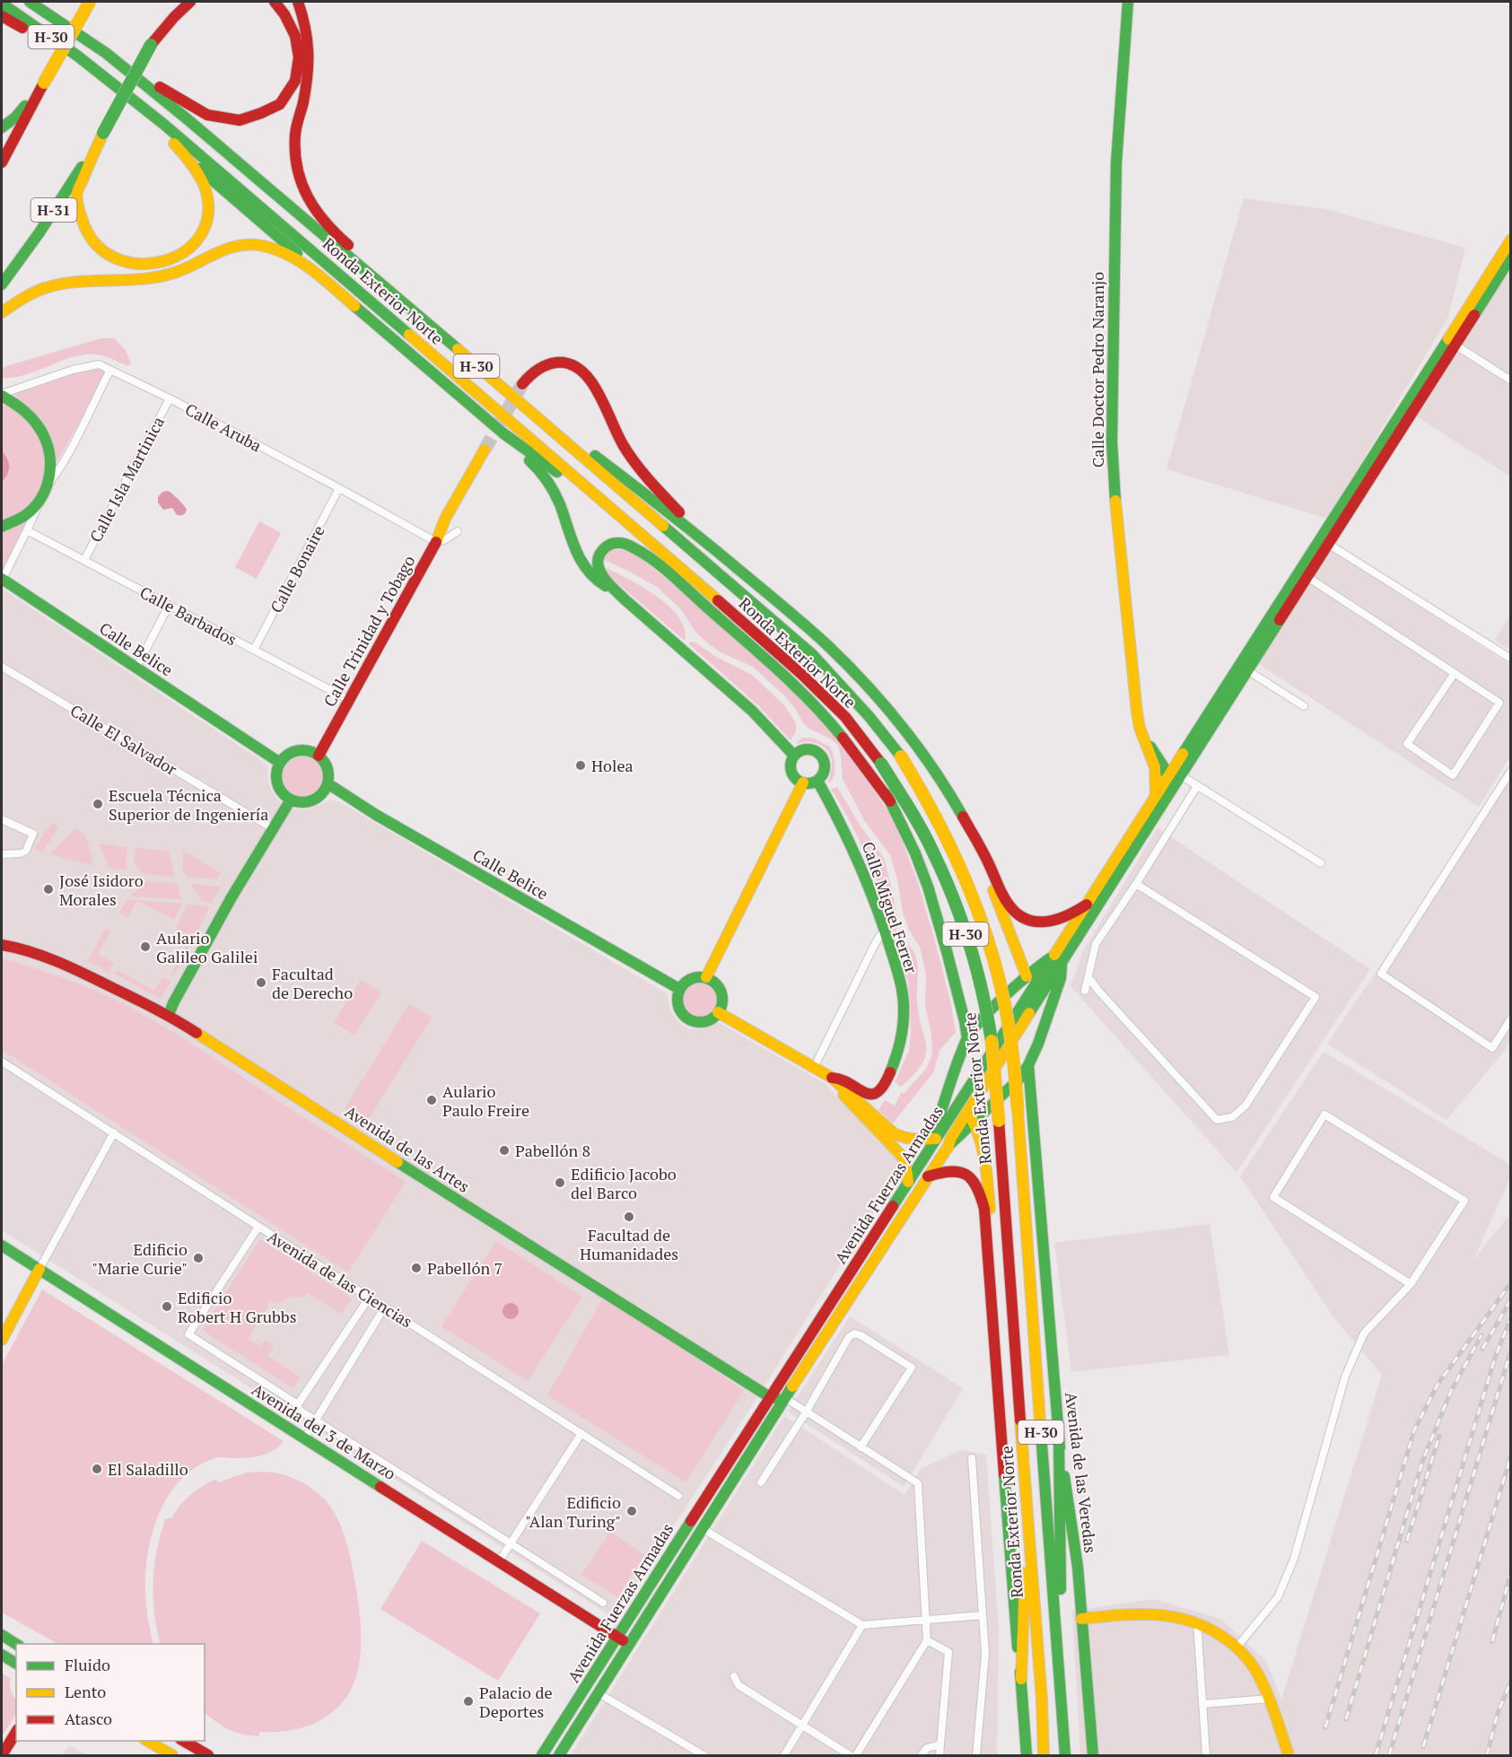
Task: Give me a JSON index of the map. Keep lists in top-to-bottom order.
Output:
{
  "streets": {
    "main road": [
      "H-30",
      "H-31",
      "Ronda Exterior Norte",
      "Calle Doctor Pedro Naranjo",
      "Calle Trinidad y Tobago",
      "Calle Belice",
      "Calle Miguel Ferrer",
      "Avenida de las Artes",
      "Avenida Fuerzas Armadas",
      "Avenida del 3 de Marzo",
      "Avenida de las Veredas"
    ],
    "street": [
      "Calle Aruba",
      "Calle Isla Martinica",
      "Calle Bonaire",
      "Calle Barbados",
      "Calle El Salvador",
      "Avenida de las Ciencias"
    ]
  },
  "crossings": [
    ["Calle Aruba", "Calle Isla Martinica"],
    ["Calle Aruba", "Calle Bonaire"],
    ["Calle Aruba", "Calle Trinidad y Tobago"],
    ["Calle Isla Martinica", "Calle Barbados"],
    ["Calle Bonaire", "Calle Barbados"],
    ["Calle Barbados", "Calle Trinidad y Tobago"],
    ["Calle Trinidad y Tobago", "Calle Belice"],
    ["Avenida de las Artes", "Avenida Fuerzas Armadas"],
    ["Avenida Fuerzas Armadas", "Avenida del 3 de Marzo"]
  ],
  "places": [
    "Holea",
    "Escuela Técnica Superior de Ingeniería",
    "José Isidoro Morales",
    "Aulario Galileo Galilei",
    "Facultad de Derecho",
    "Aulario Paulo Freire",
    "Pabellón 8",
    "Edificio Jacobo del Barco",
    "Facultad de Humanidades",
    "Edificio \"Marie Curie\"",
    "Pabellón 7",
    "Edificio Robert H Grubbs",
    "El Saladillo",
    "Edificio \"Alan Turing\"",
    "Palacio de Deportes"
  ],
  "legend": ["Fluido", "Lento", "Atasco"]
}
